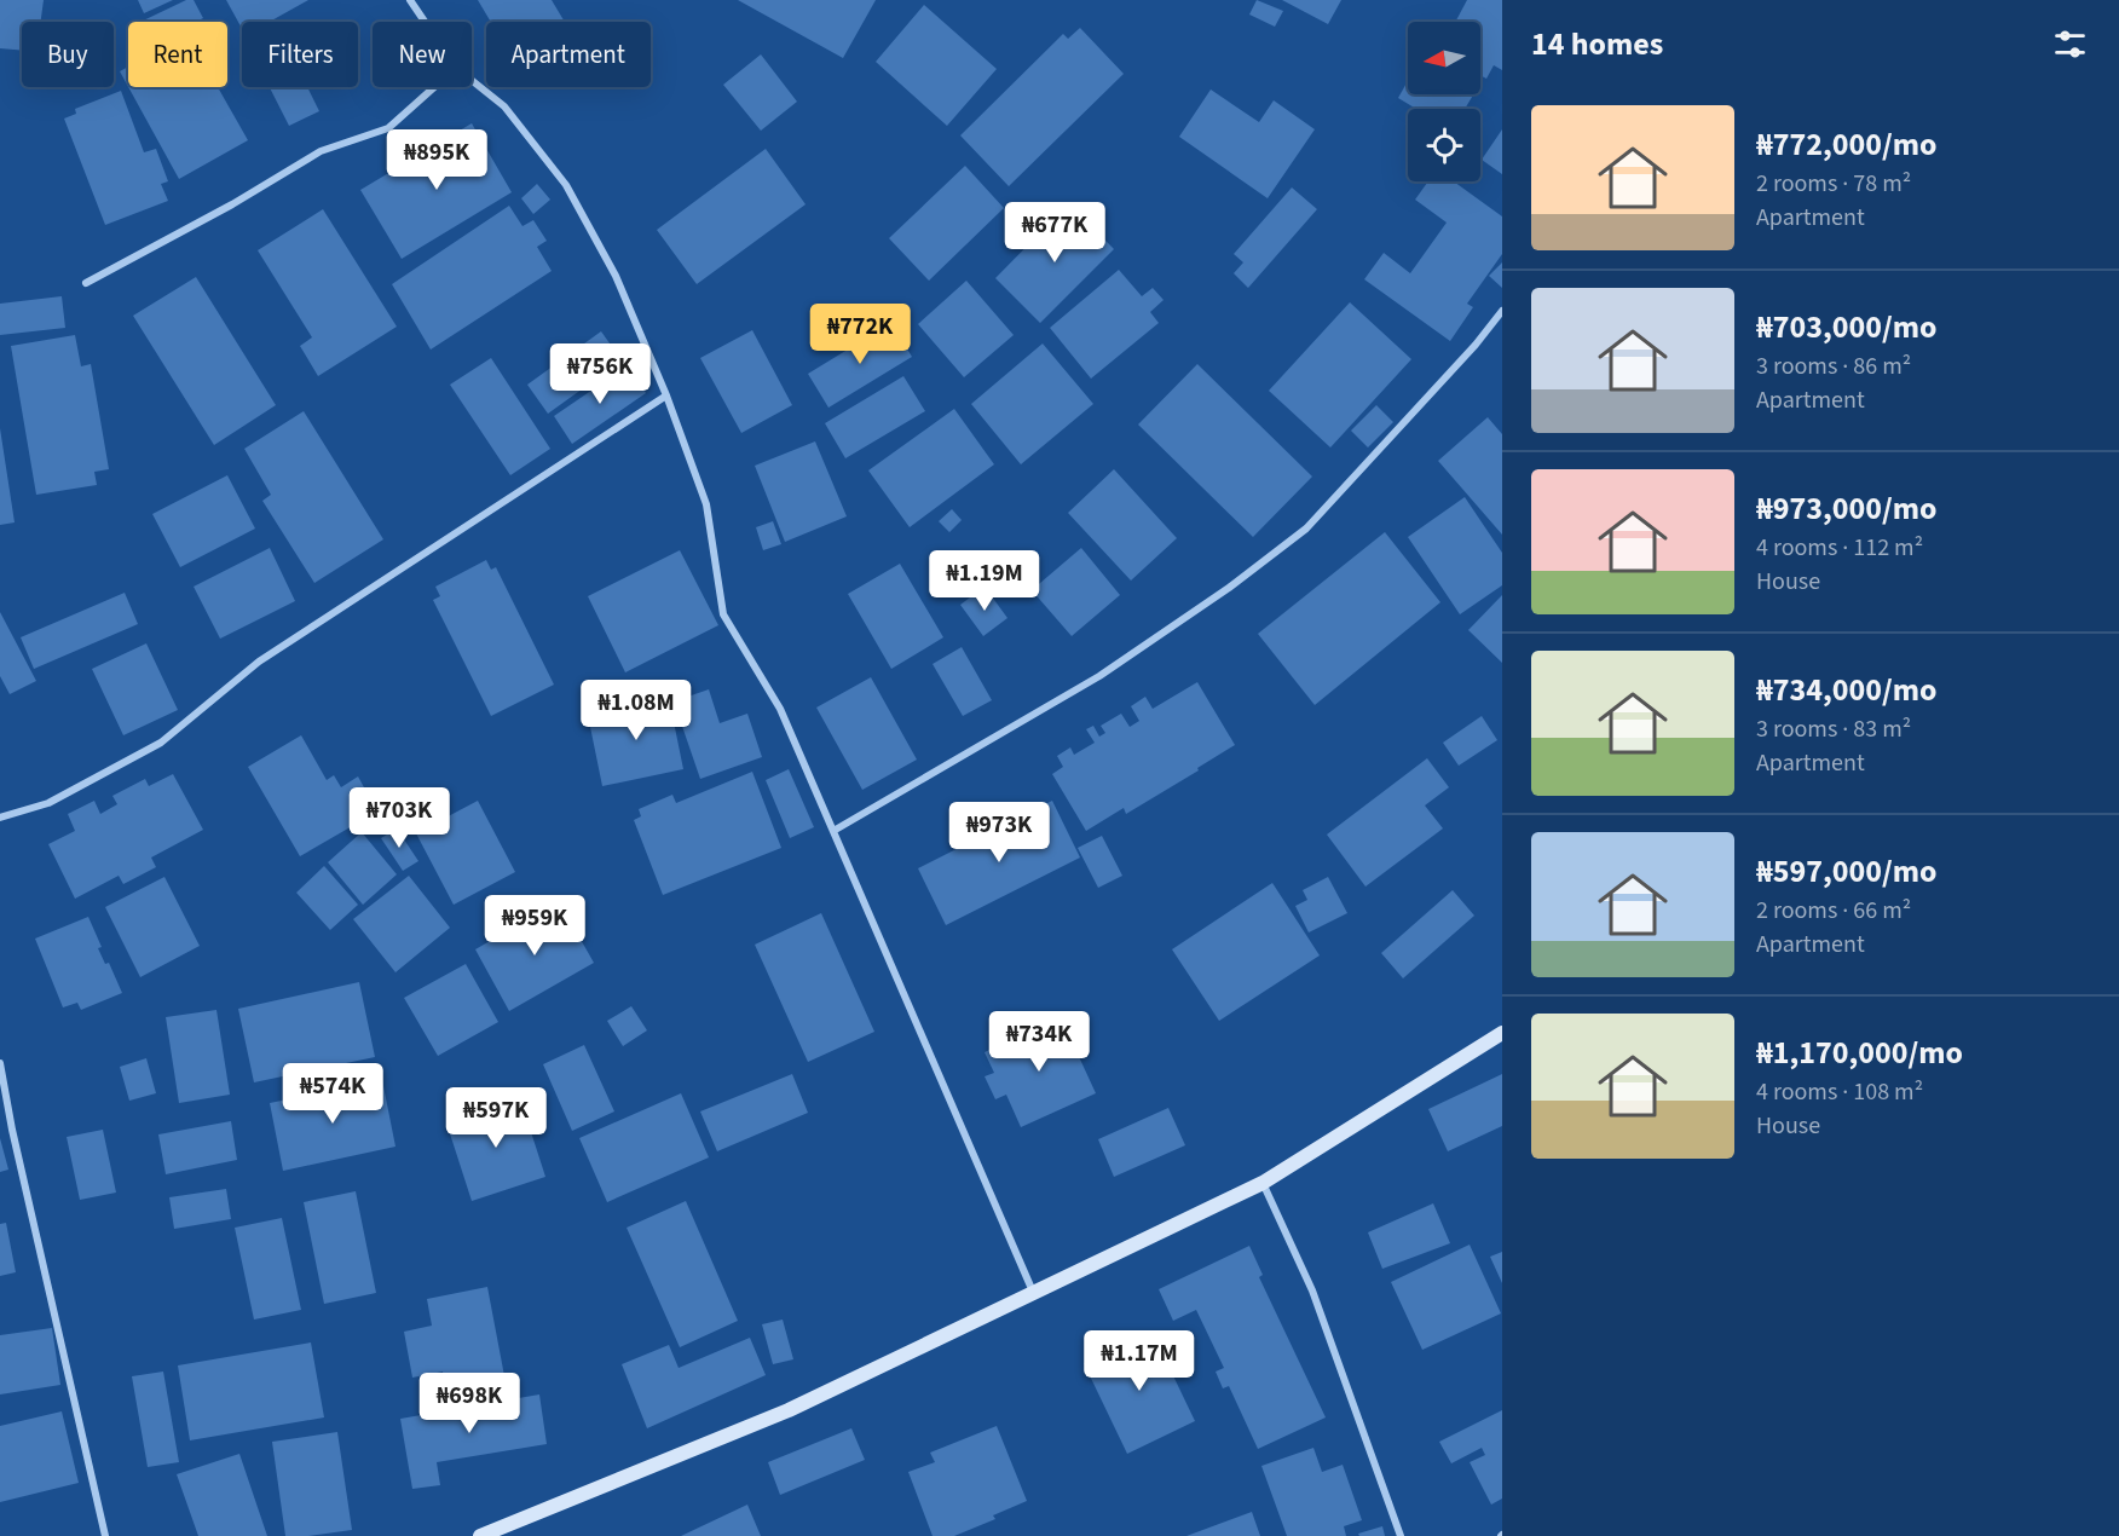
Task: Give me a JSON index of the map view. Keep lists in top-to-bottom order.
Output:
{
  "north": "left",
  "page": {
    "heading": "14 homes",
    "chip": [
      "Buy",
      "Rent",
      "Filters",
      "New",
      "Apartment"
    ],
    "list": [
      {
        "name": "₦772,000/mo",
        "note": "2 rooms · 78 m² · Apartment"
      },
      {
        "name": "₦703,000/mo",
        "note": "3 rooms · 86 m² · Apartment"
      },
      {
        "name": "₦973,000/mo",
        "note": "4 rooms · 112 m² · House"
      },
      {
        "name": "₦734,000/mo",
        "note": "3 rooms · 83 m² · Apartment"
      },
      {
        "name": "₦597,000/mo",
        "note": "2 rooms · 66 m² · Apartment"
      },
      {
        "name": "₦1,170,000/mo",
        "note": "4 rooms · 108 m² · House"
      }
    ],
    "price": [
      "₦895K",
      "₦677K",
      "₦772K",
      "₦756K",
      "₦1.19M",
      "₦1.08M",
      "₦703K",
      "₦973K",
      "₦959K",
      "₦734K",
      "₦574K",
      "₦597K",
      "₦1.17M",
      "₦698K"
    ]
  }
}
